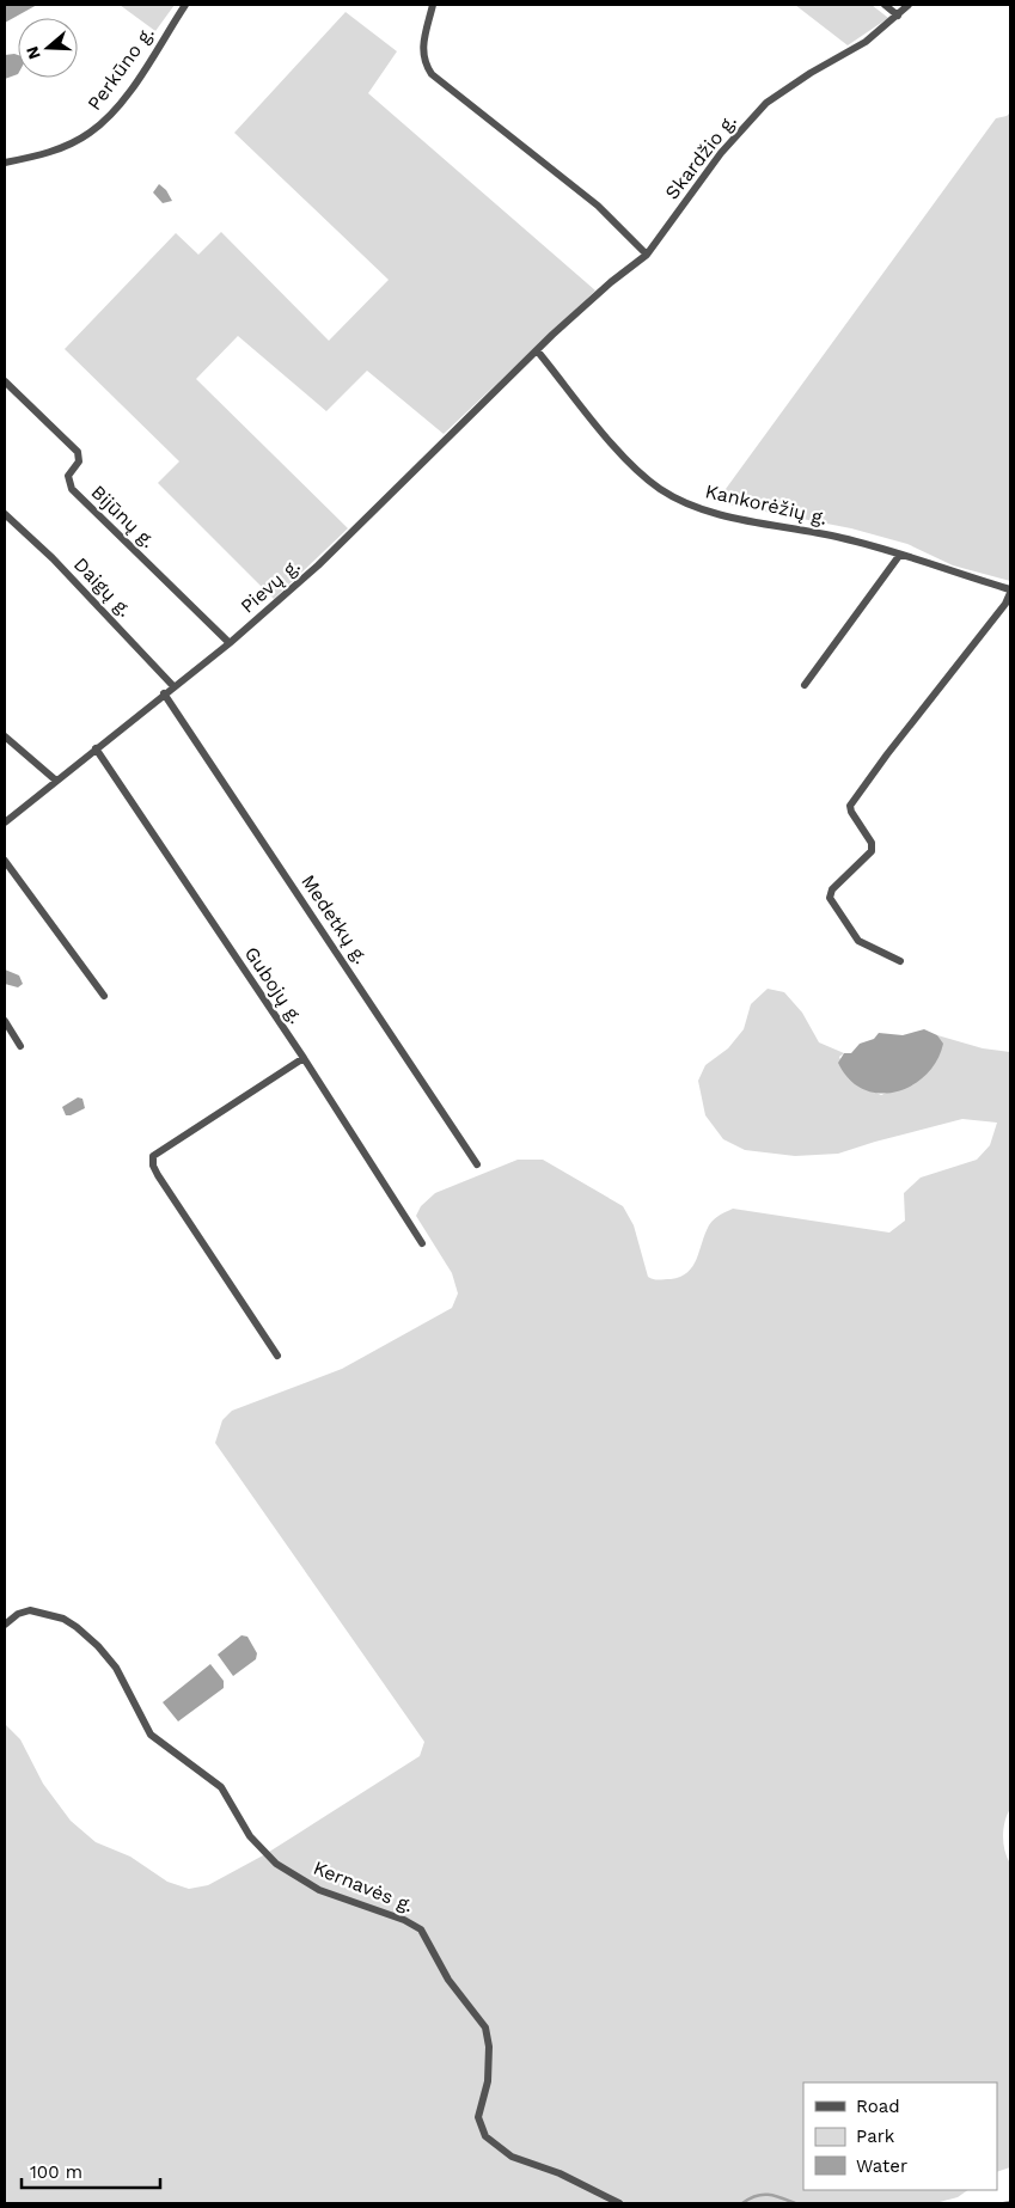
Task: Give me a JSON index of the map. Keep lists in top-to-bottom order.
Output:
{
  "streets": {
    "street": [
      "Perkūno g.",
      "Skardžio g.",
      "Kankorėžių g.",
      "Bijūnų g.",
      "Pievų g.",
      "Daigų g.",
      "Medetkų g.",
      "Gubojų g.",
      "Kernavės g."
    ]
  },
  "crossings": [
    ["Skardžio g.", "Kankorėžių g."],
    ["Skardžio g.", "Pievų g."],
    ["Kankorėžių g.", "Pievų g."],
    ["Bijūnų g.", "Pievų g."],
    ["Pievų g.", "Daigų g."],
    ["Pievų g.", "Medetkų g."],
    ["Pievų g.", "Gubojų g."]
  ],
  "legend": ["Road", "Park", "Water"],
  "scale_bar": "100 m",
  "north": "left"
}
